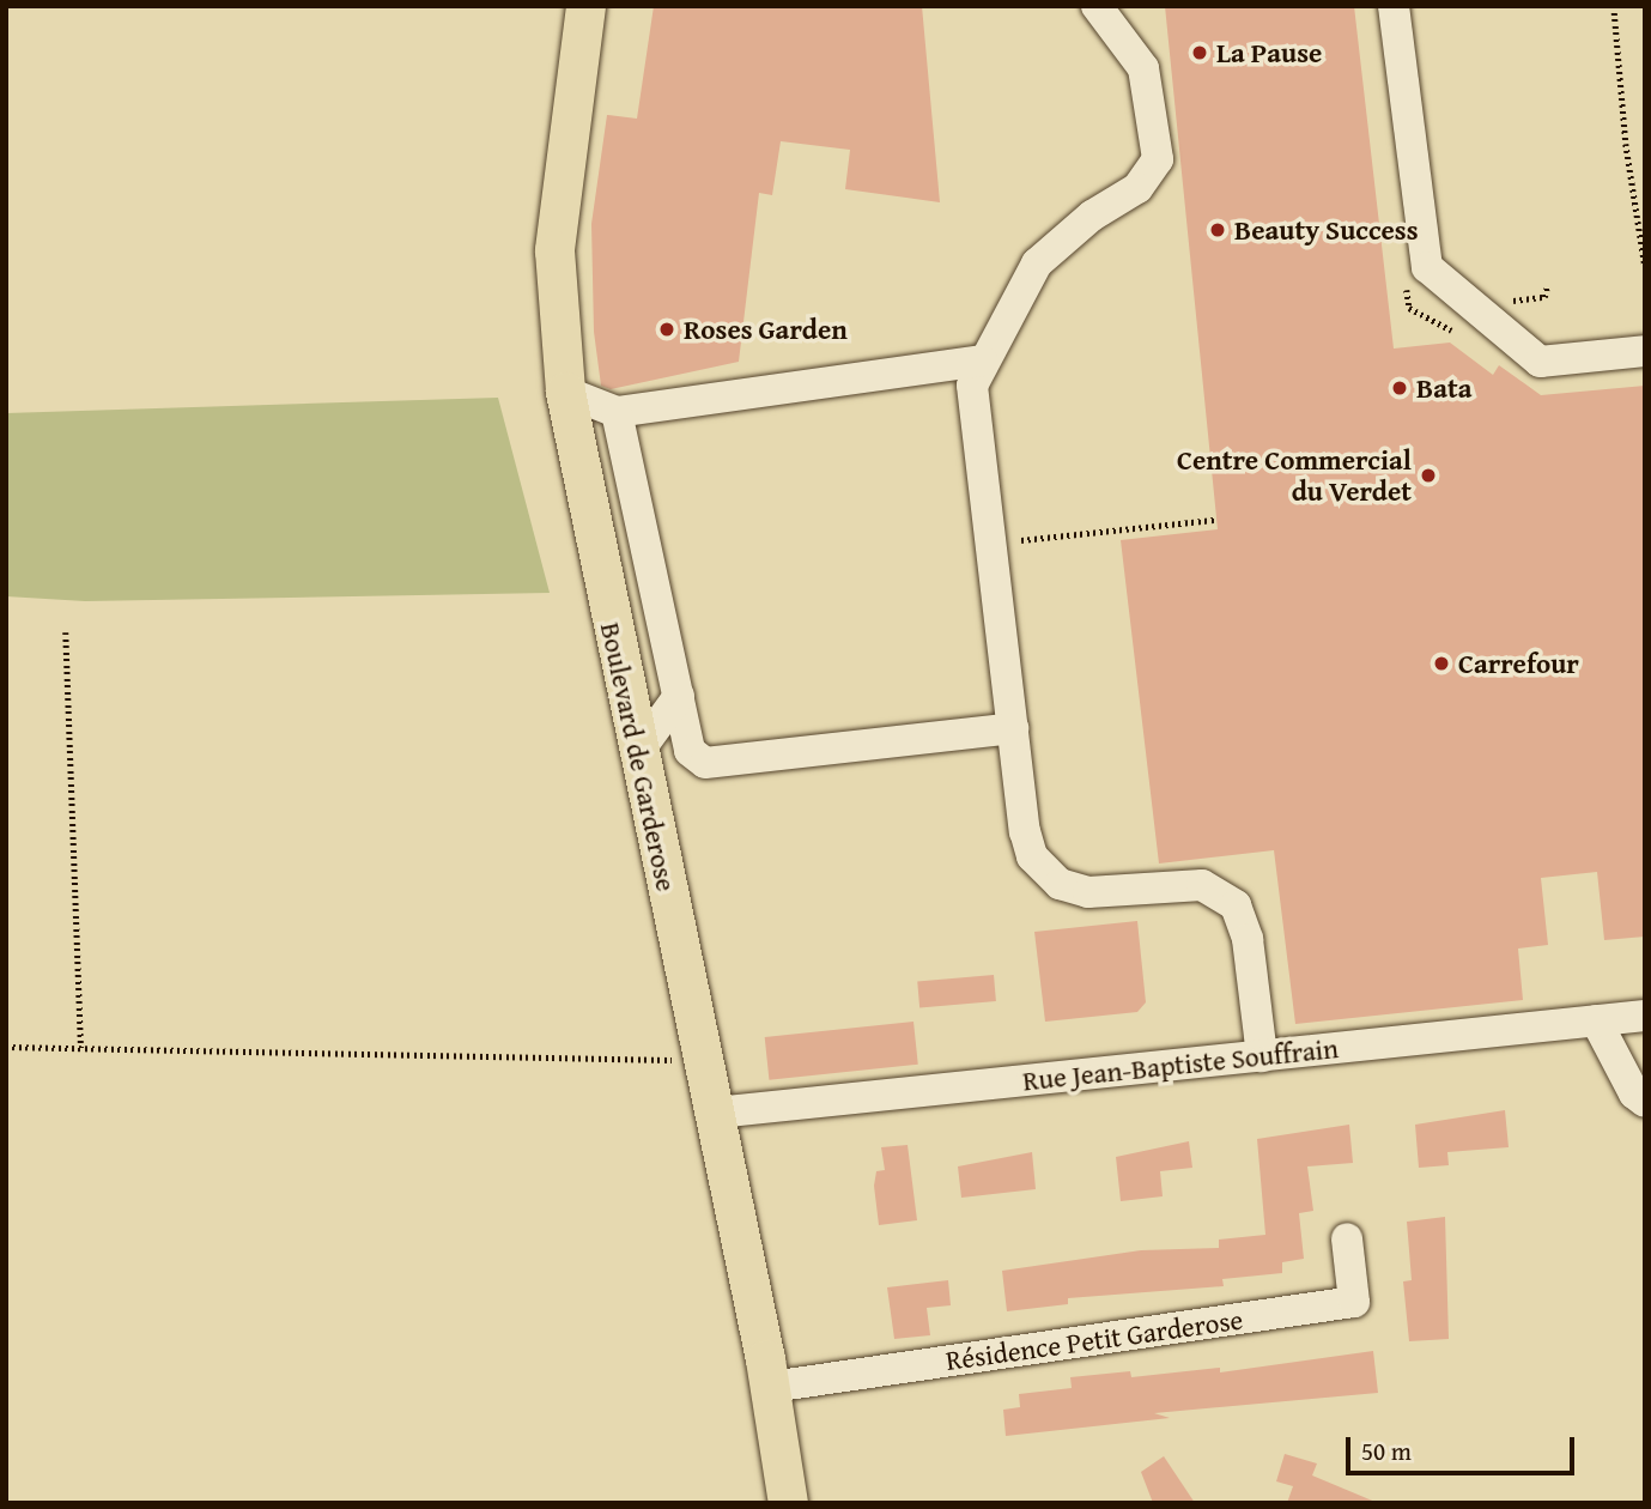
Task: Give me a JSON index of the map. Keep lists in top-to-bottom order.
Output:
{
  "streets": {
    "main road": ["Boulevard de Garderose"],
    "street": ["Rue Jean-Baptiste Souffrain", "Résidence Petit Garderose"]
  },
  "crossings": [
    ["Boulevard de Garderose", "Rue Jean-Baptiste Souffrain"],
    ["Boulevard de Garderose", "Résidence Petit Garderose"]
  ],
  "places": [
    "La Pause",
    "Beauty Success",
    "Roses Garden",
    "Bata",
    "Centre Commercial du Verdet",
    "Carrefour"
  ],
  "scale_bar": "50 m"
}
